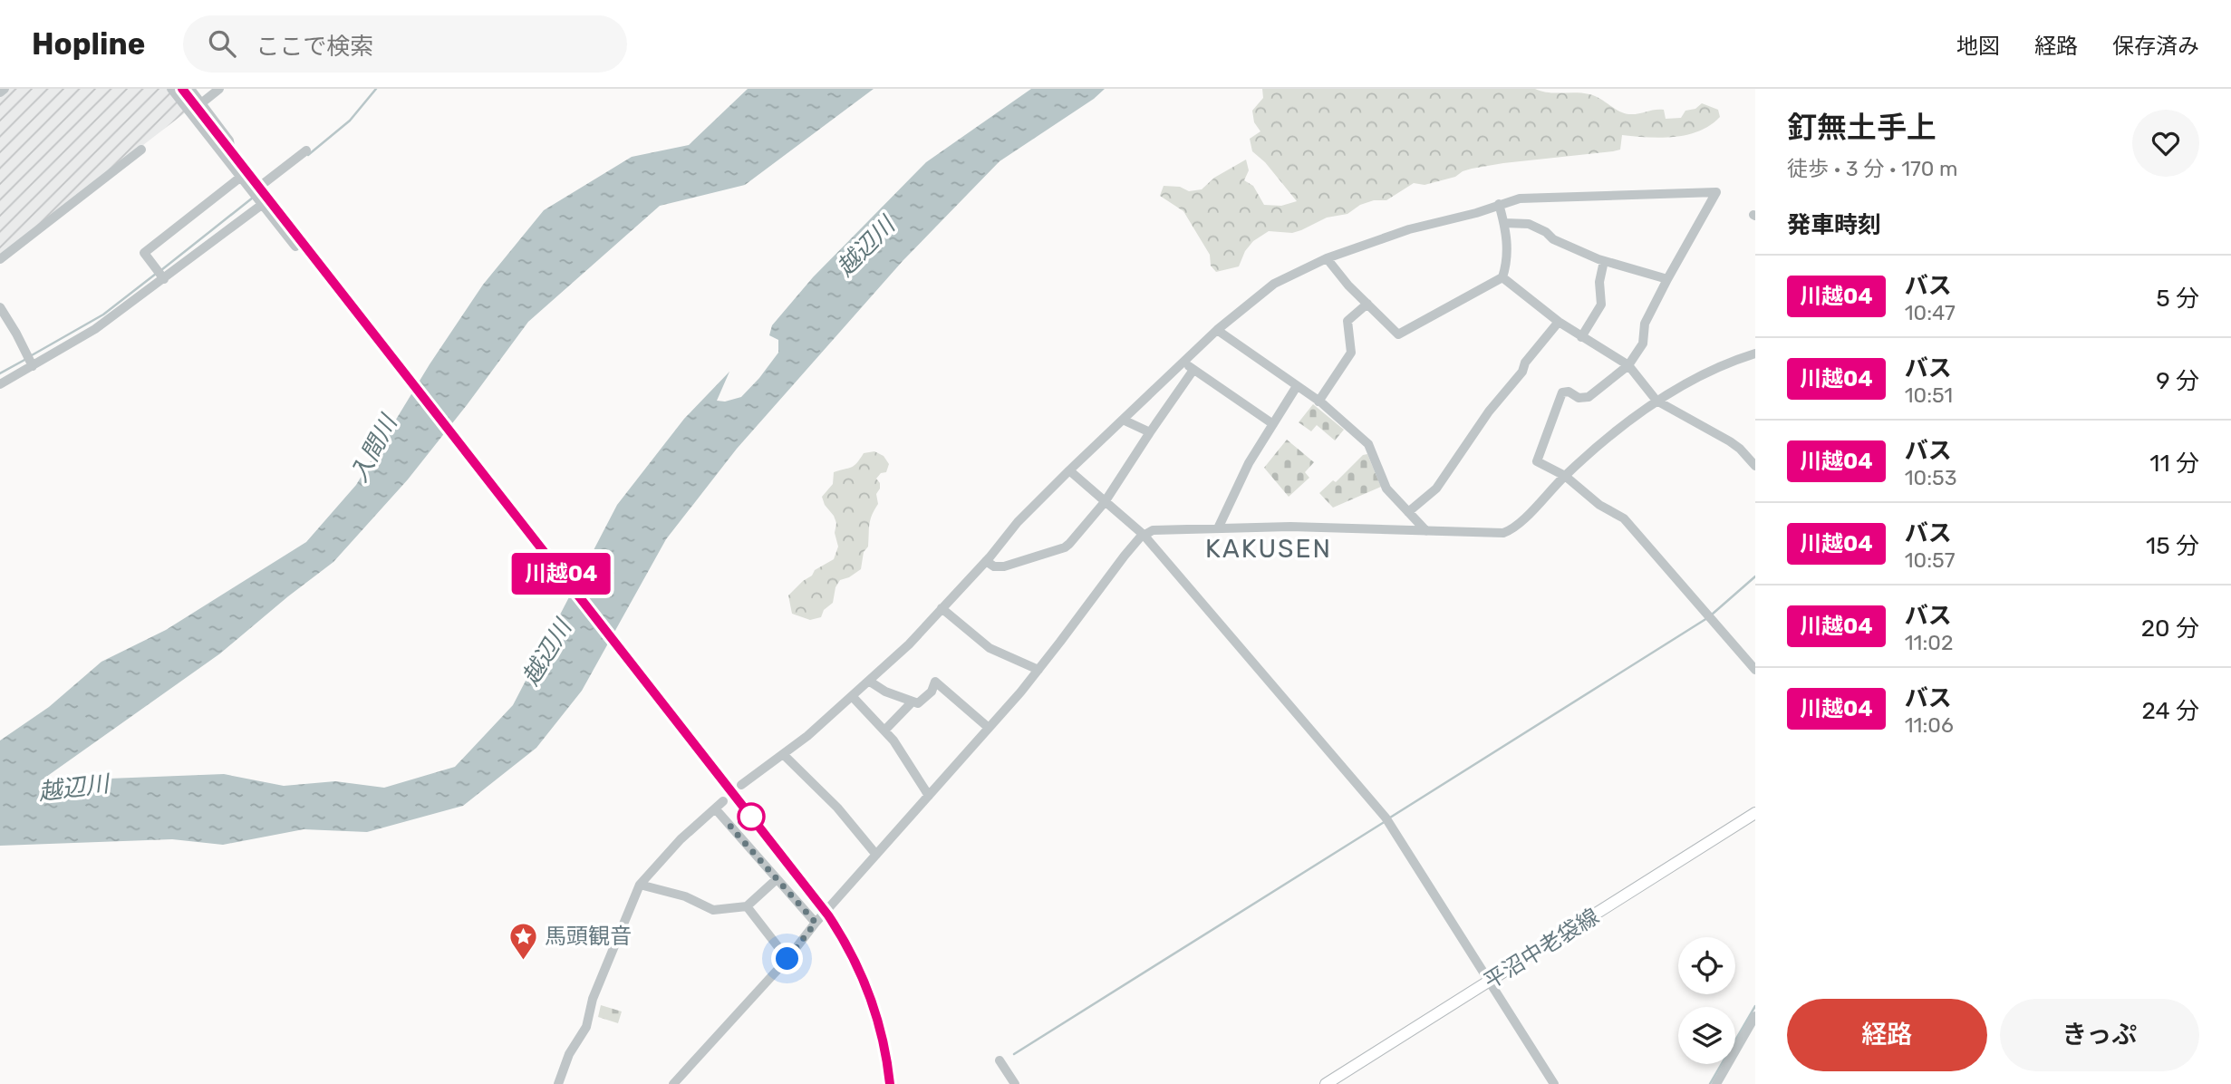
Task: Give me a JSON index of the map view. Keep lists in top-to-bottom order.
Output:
{
  "streets": {
    "main road": ["平沼中老袋線"]
  },
  "districts": ["KAKUSEN"],
  "water": ["越辺川", "入間川"],
  "places": {
    "place": ["馬頭観音"]
  },
  "lines": ["bus line 川越04"],
  "page": {
    "header": "Hopline",
    "search": "ここで検索",
    "nav": ["地図", "経路", "保存済み"],
    "on_map": "川越04",
    "heading": [
      ["釘無土手上", "徒歩 · 3 分 · 170 m"],
      "発車時刻"
    ],
    "list": [
      {
        "mark": "川越04",
        "name": "バス",
        "note": "10:47",
        "value": "5 分"
      },
      {
        "mark": "川越04",
        "name": "バス",
        "note": "10:51",
        "value": "9 分"
      },
      {
        "mark": "川越04",
        "name": "バス",
        "note": "10:53",
        "value": "11 分"
      },
      {
        "mark": "川越04",
        "name": "バス",
        "note": "10:57",
        "value": "15 分"
      },
      {
        "mark": "川越04",
        "name": "バス",
        "note": "11:02",
        "value": "20 分"
      },
      {
        "mark": "川越04",
        "name": "バス",
        "note": "11:06",
        "value": "24 分"
      }
    ],
    "buttons": ["経路", "きっぷ"]
  }
}
